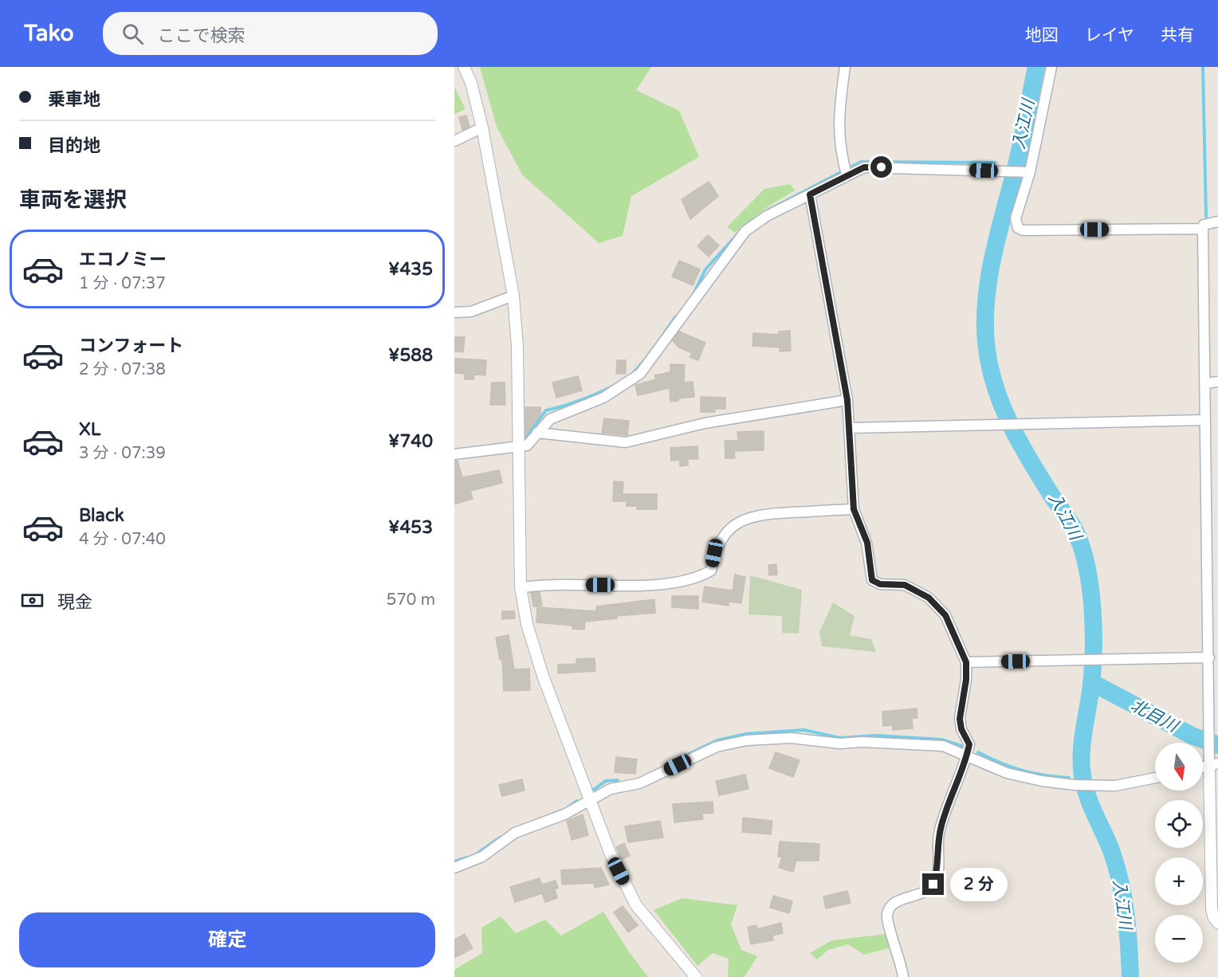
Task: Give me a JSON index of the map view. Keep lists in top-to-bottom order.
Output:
{
  "water": ["入江川", "北目川"],
  "north": "bottom",
  "page": {
    "header": "Tako",
    "search": "ここで検索",
    "nav": ["地図", "レイヤ", "共有"],
    "banner": ["乗車地", "目的地"],
    "heading": "車両を選択",
    "list": [
      {
        "name": "エコノミー",
        "note": "1 分 · 07:37",
        "value": "¥435"
      },
      {
        "name": "コンフォート",
        "note": "2 分 · 07:38",
        "value": "¥588"
      },
      {
        "name": "XL",
        "note": "3 分 · 07:39",
        "value": "¥740"
      },
      {
        "name": "Black",
        "note": "4 分 · 07:40",
        "value": "¥453"
      }
    ],
    "pay": ["現金", "570 m"],
    "map_buttons": ["+", "−"],
    "bubble": "2 分",
    "buttons": "確定"
  }
}
